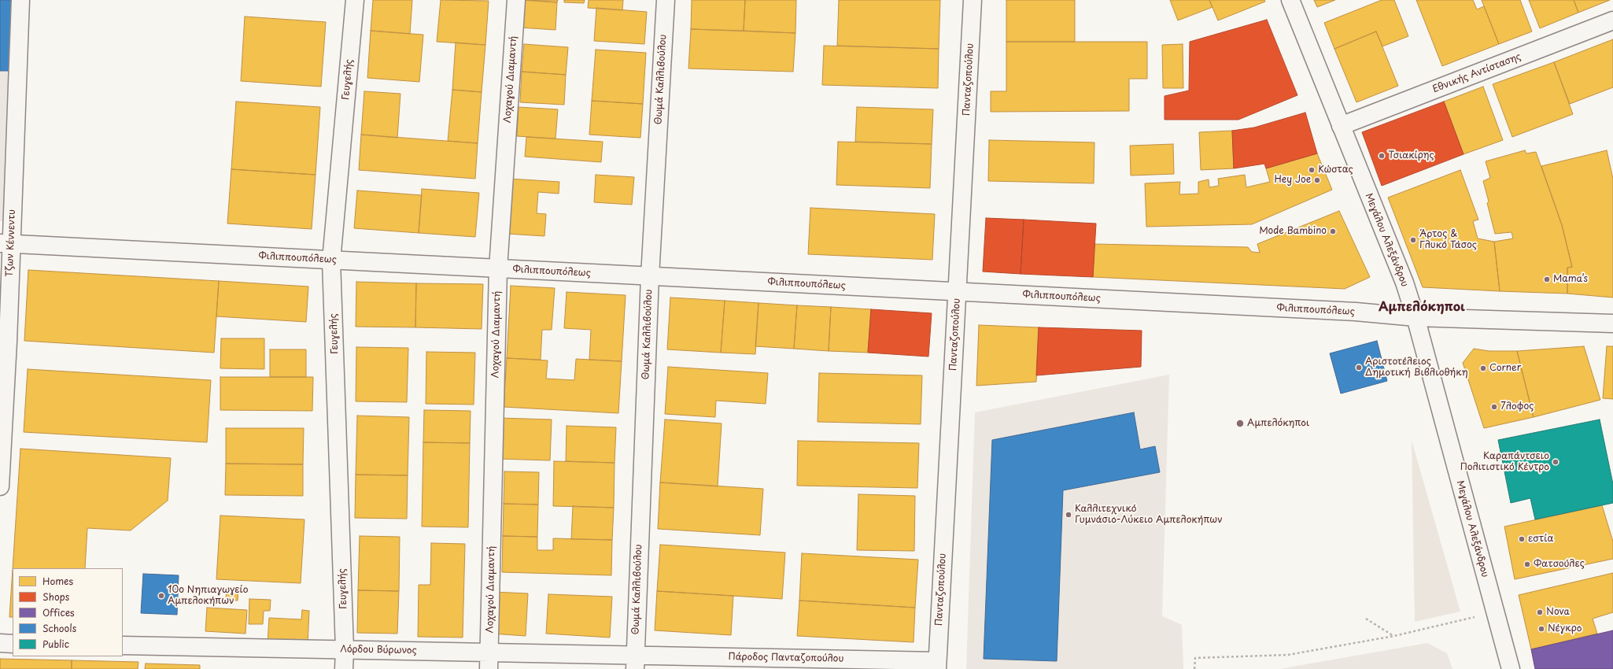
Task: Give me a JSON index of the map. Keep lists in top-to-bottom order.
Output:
{
  "streets": {
    "street": [
      "Εθνικής Αντίστασης",
      "Γευγελής",
      "Λοχαγού Διαμαντή",
      "Θωμά Καλλιβούλου",
      "Πανταζοπούλου",
      "Μεγάλου Αλεξάνδρου",
      "Τζων Κέννεντυ",
      "Φιλιππουπόλεως",
      "Λόρδου Βύρωνος",
      "Πάροδος Πανταζοπούλου"
    ]
  },
  "crossings": [
    ["Εθνικής Αντίστασης", "Μεγάλου Αλεξάνδρου"],
    ["Γευγελής", "Φιλιππουπόλεως"],
    ["Γευγελής", "Λόρδου Βύρωνος"],
    ["Λοχαγού Διαμαντή", "Φιλιππουπόλεως"],
    ["Λοχαγού Διαμαντή", "Λόρδου Βύρωνος"],
    ["Θωμά Καλλιβούλου", "Φιλιππουπόλεως"],
    ["Θωμά Καλλιβούλου", "Λόρδου Βύρωνος"],
    ["Θωμά Καλλιβούλου", "Πάροδος Πανταζοπούλου"],
    ["Πανταζοπούλου", "Φιλιππουπόλεως"],
    ["Πανταζοπούλου", "Πάροδος Πανταζοπούλου"],
    ["Μεγάλου Αλεξάνδρου", "Φιλιππουπόλεως"],
    ["Τζων Κέννεντυ", "Φιλιππουπόλεως"],
    ["Λόρδου Βύρωνος", "Πάροδος Πανταζοπούλου"]
  ],
  "districts": ["Αμπελόκηποι"],
  "places": [
    "Τσιακίρης",
    "Κώστας",
    "Hey Joe",
    "Mode Bambino",
    "Άρτος & Γλυκό Τάσος",
    "Mama’s",
    "Αριστοτέλειος Δημοτική Βιβλιοθήκη",
    "Corner",
    "7λοφος",
    "Αμπελόκηποι",
    "Καραπάντσειο Πολιτιστικό Κέντρο",
    "Καλλιτεχνικό Γυμνάσιο-Λύκειο Αμπελοκήπων",
    "εστία",
    "Φατσούλες",
    "10ο Νηπιαγωγείο Αμπελοκήπων",
    "Nova",
    "Νέγκρο"
  ],
  "legend": [
    "Homes",
    "Shops",
    "Offices",
    "Schools",
    "Public"
  ]
}
